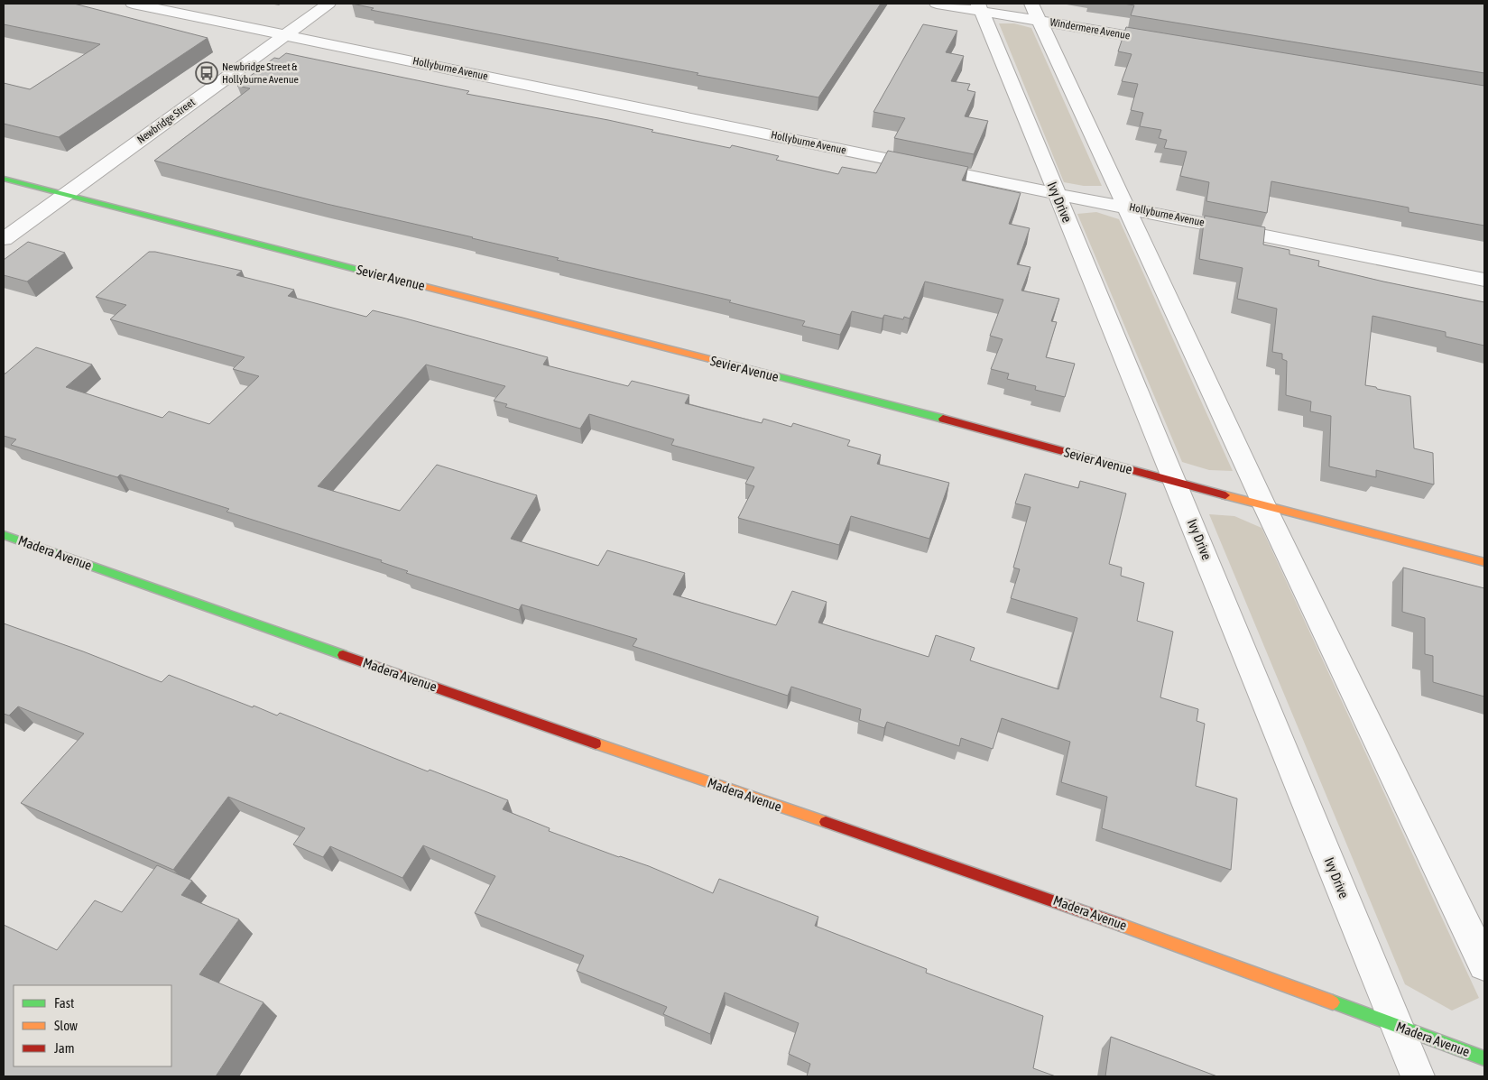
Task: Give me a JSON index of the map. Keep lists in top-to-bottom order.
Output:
{
  "streets": {
    "street": [
      "Windermere Avenue",
      "Hollyburne Avenue",
      "Newbridge Street",
      "Ivy Drive",
      "Sevier Avenue",
      "Madera Avenue"
    ]
  },
  "crossings": [
    ["Windermere Avenue", "Ivy Drive"],
    ["Hollyburne Avenue", "Newbridge Street"],
    ["Hollyburne Avenue", "Ivy Drive"],
    ["Newbridge Street", "Sevier Avenue"],
    ["Ivy Drive", "Sevier Avenue"],
    ["Ivy Drive", "Madera Avenue"]
  ],
  "places": {
    "bus stop": ["Newbridge Street & Hollyburne Avenue"]
  },
  "legend": ["Fast", "Slow", "Jam"]
}
